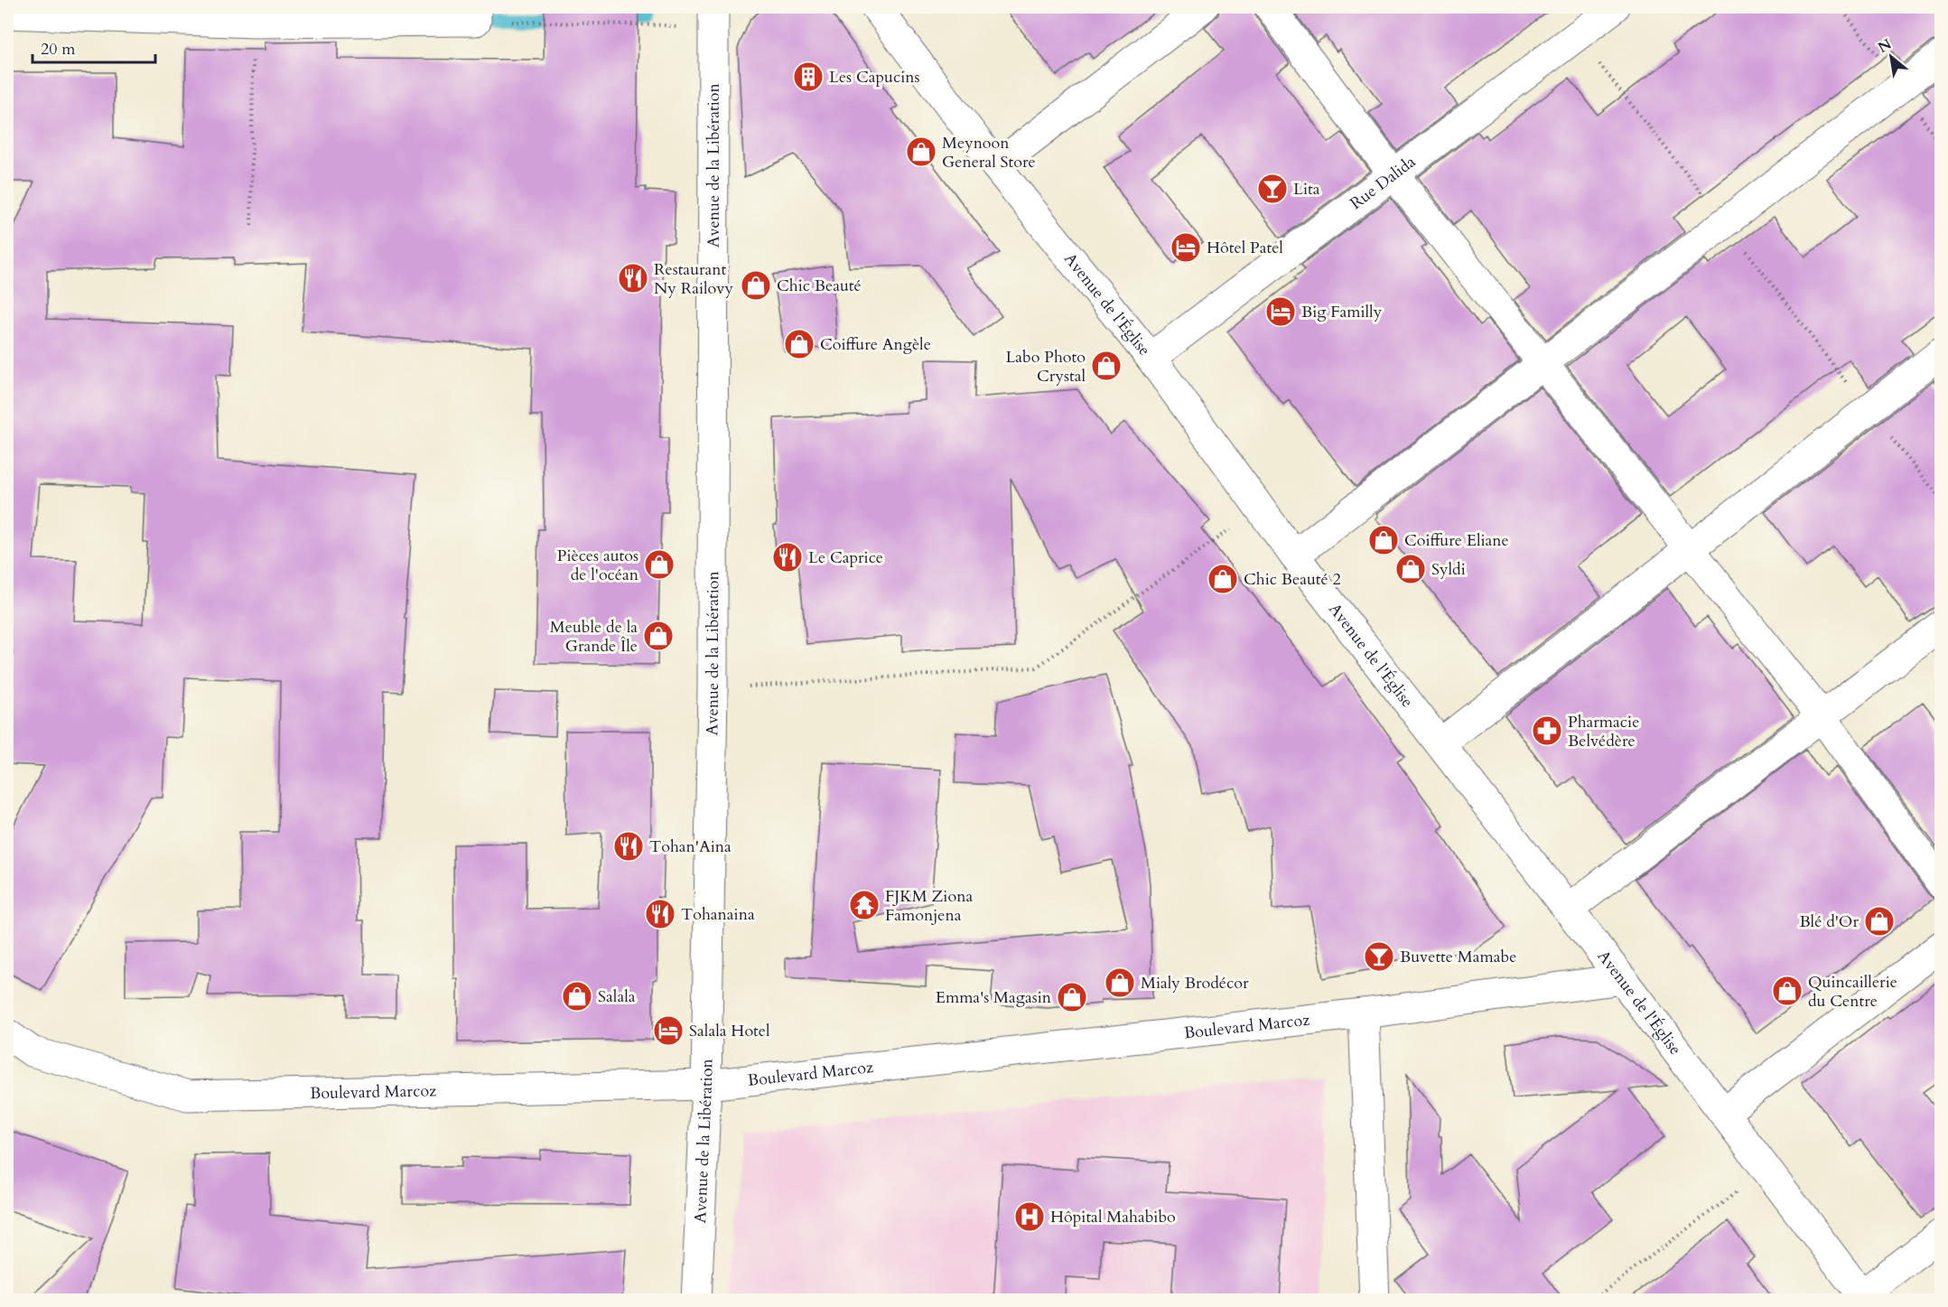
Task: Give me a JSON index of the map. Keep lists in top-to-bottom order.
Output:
{
  "streets": {
    "street": [
      "Avenue de la Libération",
      "Rue Dalida",
      "Avenue de l'Église",
      "Boulevard Marcoz"
    ]
  },
  "crossings": [
    ["Avenue de la Libération", "Boulevard Marcoz"],
    ["Rue Dalida", "Avenue de l'Église"],
    ["Avenue de l'Église", "Boulevard Marcoz"]
  ],
  "places": {
    "building": ["Les Capucins"],
    "shop": [
      "Meynoon General Store",
      "Chic Beauté",
      "Coiffure Angèle",
      "Labo Photo Crystal",
      "Coiffure Eliane",
      "Pièces autos de l'océan",
      "Syldi",
      "Chic Beauté 2",
      "Meuble de la Grande Île",
      "Blé d'Or",
      "Mialy Brodécor",
      "Quincaillerie du Centre",
      "Salala",
      "Emma's Magasin"
    ],
    "bar": ["Lita", "Buvette Mamabe"],
    "hotel": ["Hôtel Patel", "Big Familly", "Salala Hotel"],
    "restaurant": [
      "Restaurant Ny Railovy",
      "Le Caprice",
      "Tohan'Aina",
      "Tohanaina"
    ],
    "pharmacy": ["Pharmacie Belvédère"],
    "temple": ["FJKM Ziona Famonjena"],
    "hospital": ["Hôpital Mahabibo"]
  },
  "scale_bar": "20 m",
  "north": "top left"
}
